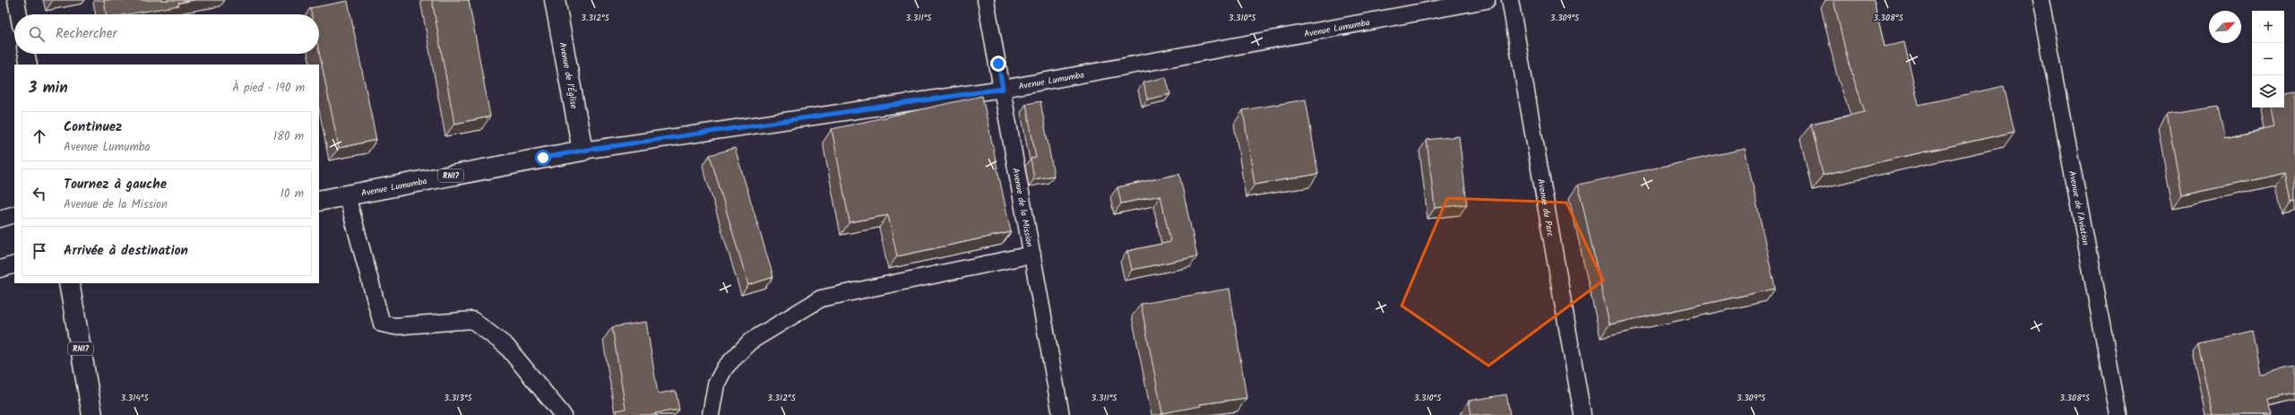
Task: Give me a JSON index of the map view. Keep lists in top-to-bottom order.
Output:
{
  "streets": {
    "main road": ["Avenue Lumumba", "Avenue de l'Église", "RN17"],
    "street": ["Avenue de la Mission", "Avenue du Parc", "Avenue de l'Aviation"]
  },
  "crossings": [
    ["Avenue Lumumba", "Avenue de l'Église"],
    ["Avenue Lumumba", "Avenue de la Mission"]
  ],
  "north": "top right",
  "page": {
    "map_buttons": ["+", "−"],
    "search": "Rechercher",
    "heading": ["3 min", "À pied · 190 m"],
    "list": [
      ["Continuez", "Avenue Lumumba", "180 m"],
      ["Tournez à gauche", "Avenue de la Mission", "10 m"],
      "Arrivée à destination"
    ]
  },
  "coordinates": [
    "3.312°S",
    "3.311°S",
    "3.310°S",
    "3.309°S",
    "3.308°S",
    "3.314°S",
    "3.313°S"
  ]
}
